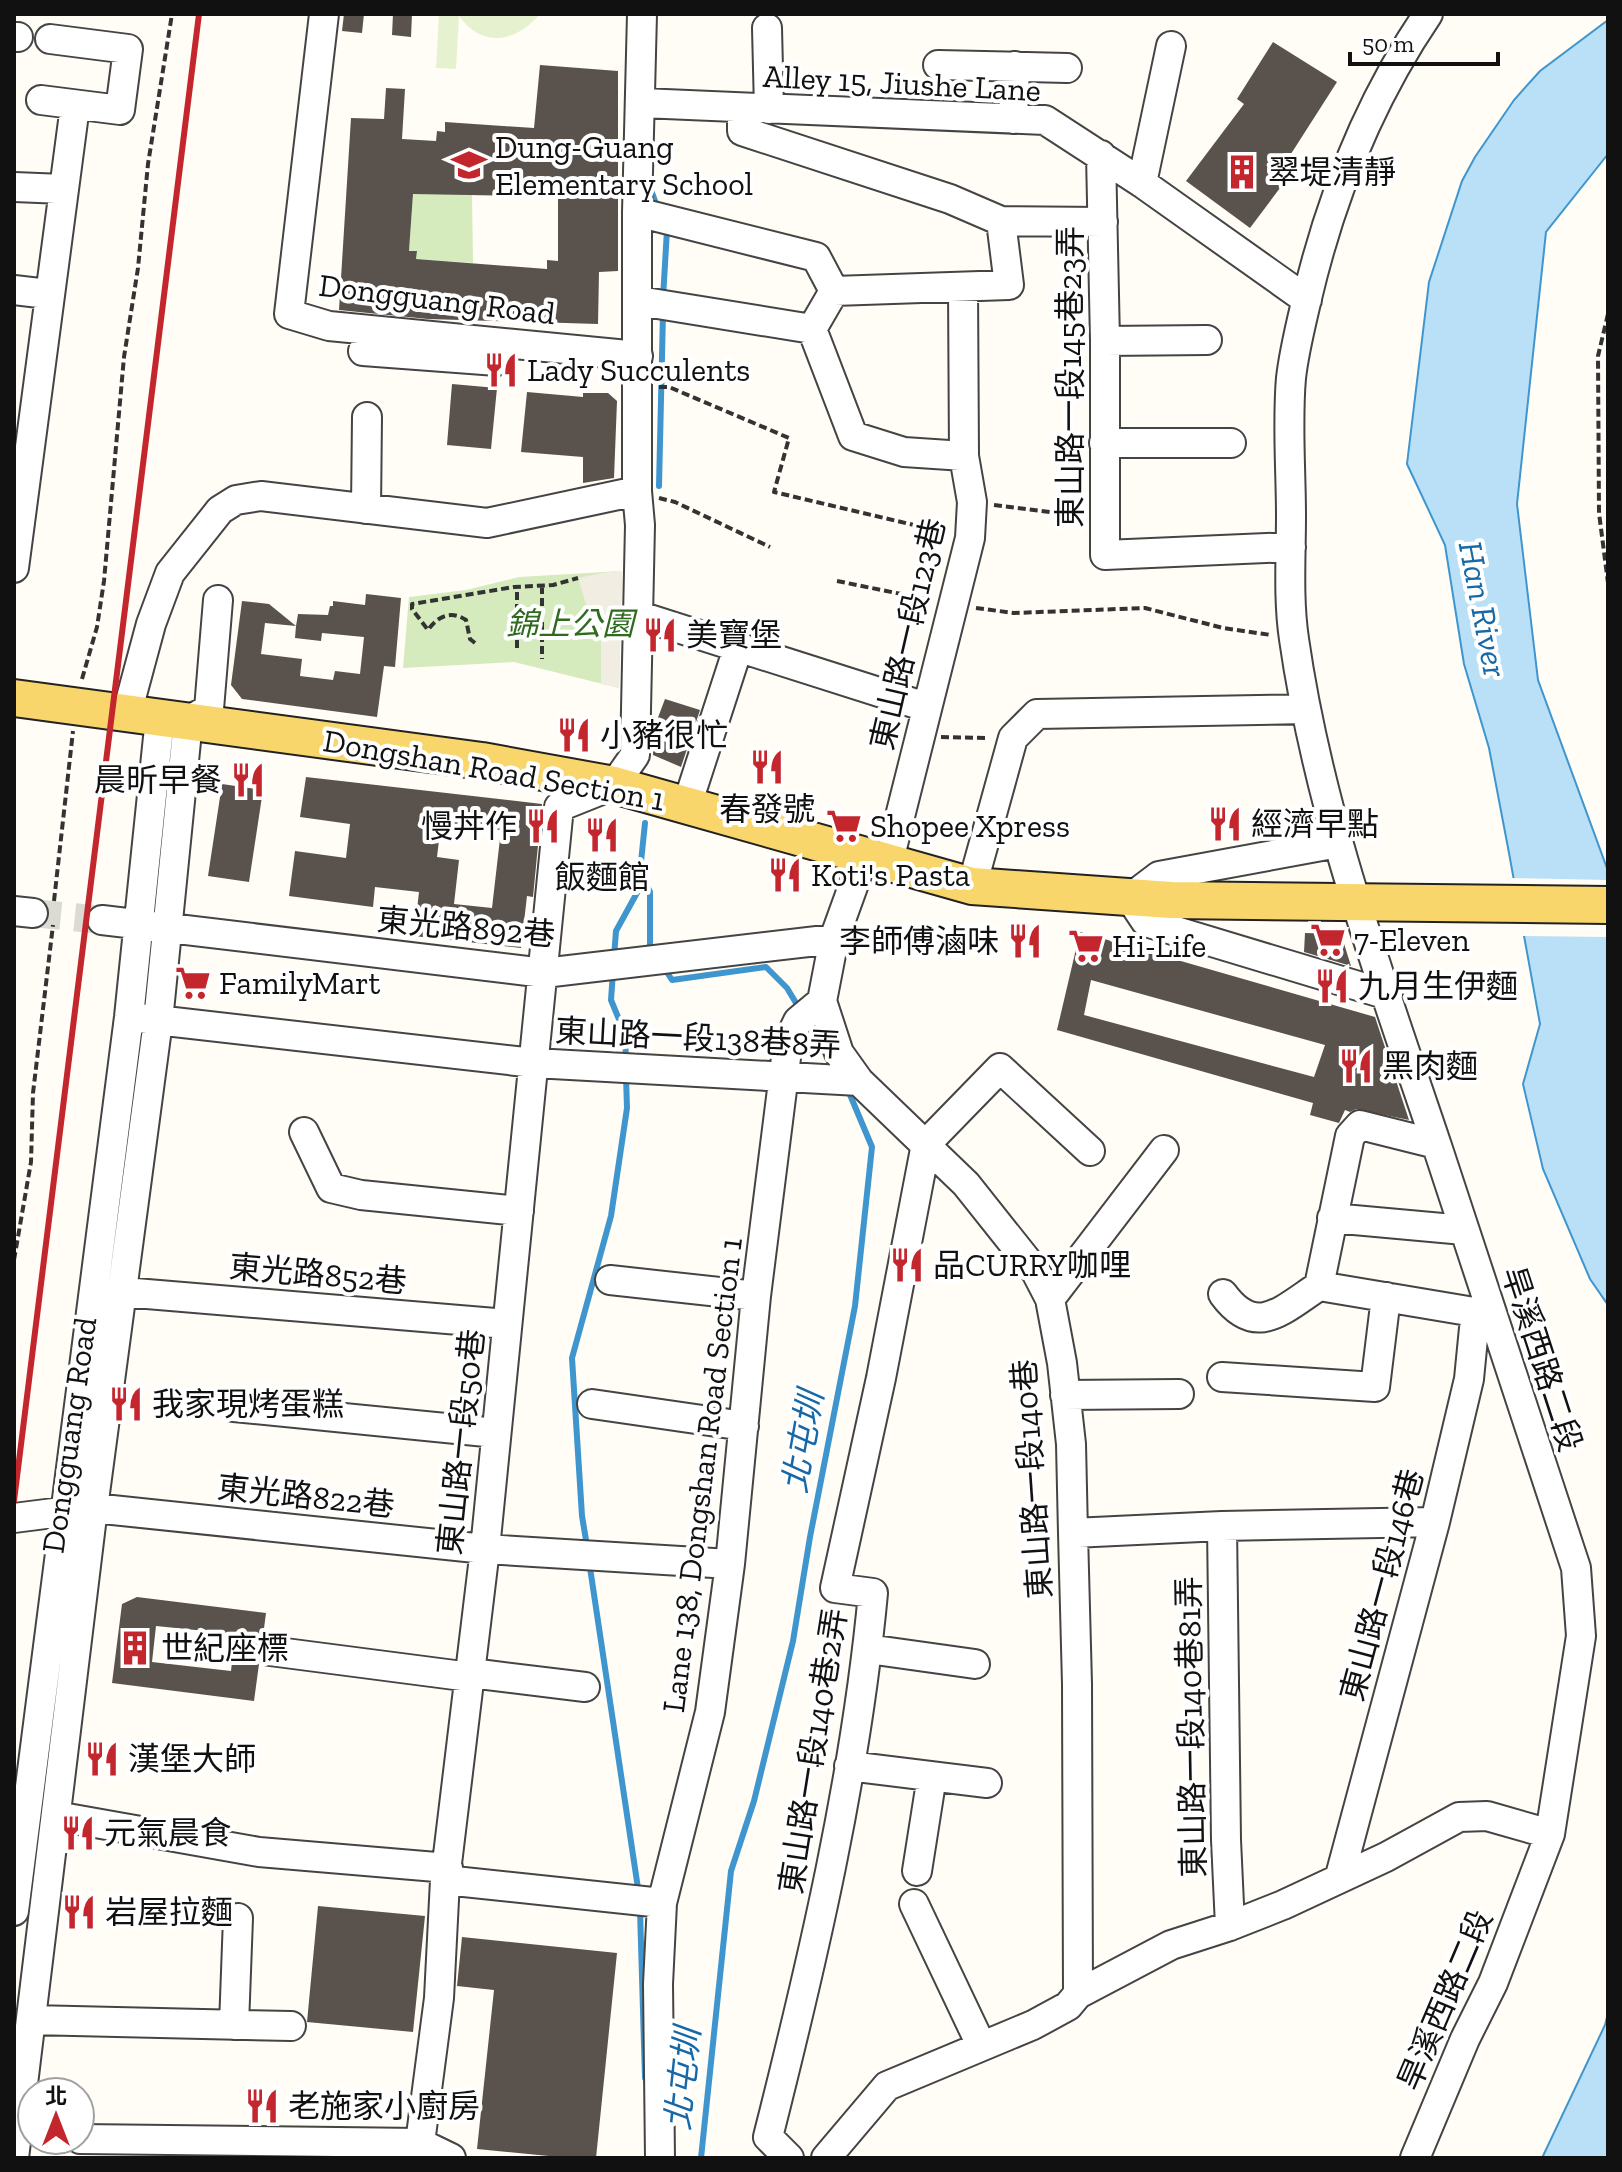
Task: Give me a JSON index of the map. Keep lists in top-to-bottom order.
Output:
{
  "streets": {
    "main road": ["Dongshan Road Section 1"],
    "street": [
      "Alley 15, Jiushe Lane",
      "Dongguang Road",
      "東山路一段145巷23弄",
      "東山路一段123巷",
      "東光路892巷",
      "東山路一段138巷8弄",
      "東光路852巷",
      "旱溪西路二段",
      "東山路一段50巷",
      "Lane 138, Dongshan Road Section 1",
      "東山路一段140巷",
      "東光路822巷",
      "東山路一段146巷",
      "東山路一段140巷81弄",
      "東山路一段140巷2弄"
    ]
  },
  "crossings": [
    ["Alley 15, Jiushe Lane", "東山路一段145巷23弄"],
    ["Alley 15, Jiushe Lane", "旱溪西路二段"],
    ["Dongguang Road", "Dongshan Road Section 1"],
    ["Dongguang Road", "東光路892巷"],
    ["Dongguang Road", "東山路一段138巷8弄"],
    ["Dongguang Road", "東光路852巷"],
    ["Dongguang Road", "東光路822巷"],
    ["東山路一段145巷23弄", "旱溪西路二段"],
    ["東山路一段123巷", "Dongshan Road Section 1"],
    ["東山路一段123巷", "東山路一段140巷"],
    ["Dongshan Road Section 1", "旱溪西路二段"],
    ["Dongshan Road Section 1", "東山路一段50巷"],
    ["Dongshan Road Section 1", "東山路一段140巷"],
    ["東光路892巷", "東山路一段50巷"],
    ["東光路892巷", "東山路一段140巷"],
    ["東山路一段138巷8弄", "東山路一段50巷"],
    ["東山路一段138巷8弄", "Lane 138, Dongshan Road Section 1"],
    ["東山路一段138巷8弄", "東山路一段140巷"],
    ["東光路852巷", "東山路一段50巷"],
    ["旱溪西路二段", "東山路一段146巷"],
    ["東山路一段50巷", "東光路822巷"],
    ["Lane 138, Dongshan Road Section 1", "東山路一段140巷"],
    ["Lane 138, Dongshan Road Section 1", "東光路822巷"],
    ["東山路一段140巷", "東山路一段140巷2弄"]
  ],
  "water": ["Han River", "北屯圳"],
  "parks": ["錦上公園"],
  "places": {
    "school or university": ["Dung-Guang Elementary School"],
    "building": ["翠堤清靜", "世紀座標"],
    "restaurant": [
      "Lady Succulents",
      "美寶堡",
      "小豬很忙",
      "春發號",
      "晨昕早餐",
      "經濟早點",
      "慢丼作",
      "飯麵館",
      "Koti's Pasta",
      "李師傅滷味",
      "九月生伊麵",
      "黑肉麵",
      "品CURRY咖哩",
      "我家現烤蛋糕",
      "漢堡大師",
      "元氣晨食",
      "岩屋拉麵",
      "老施家小廚房"
    ],
    "supermarket": [
      "Shopee Xpress",
      "7-Eleven",
      "Hi-Life",
      "FamilyMart"
    ]
  },
  "scale_bar": "50 m",
  "north": "top"
}
